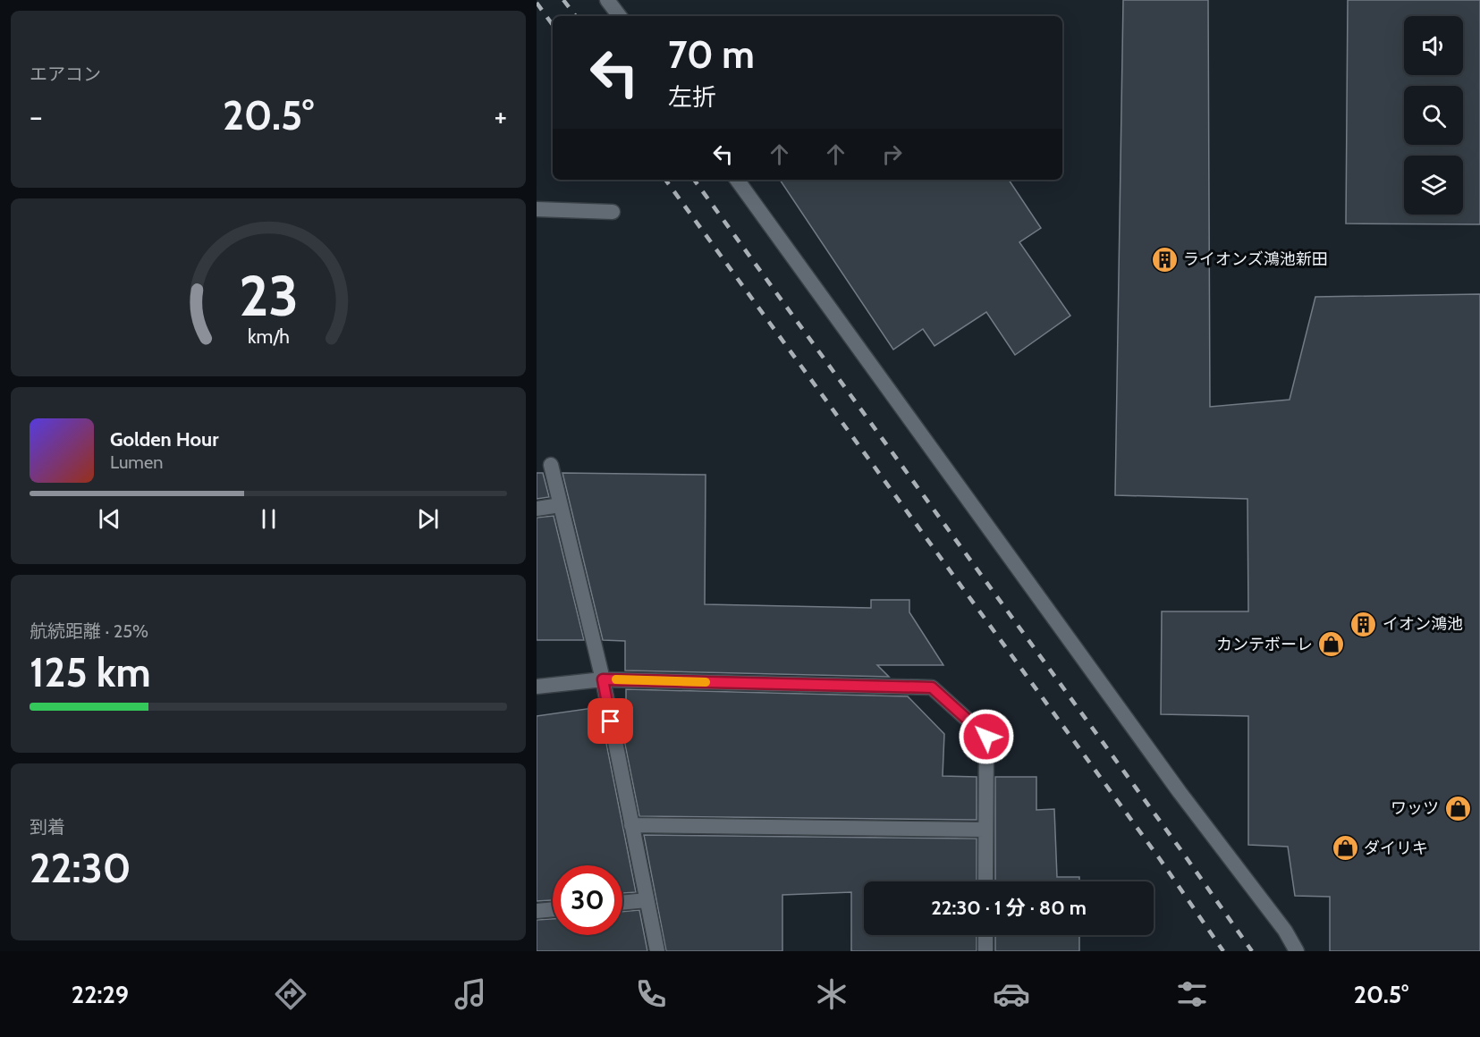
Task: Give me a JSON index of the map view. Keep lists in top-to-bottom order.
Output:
{
  "places": {
    "building": ["ライオンズ鴻池新田", "イオン鴻池"],
    "shop": ["カンテボーレ", "ワッツ", "ダイリキ"]
  },
  "page": {
    "tile": [
      "エアコン",
      ["航続距離 · 25%", "125 km"],
      ["到着", "22:30"]
    ],
    "turn": ["70 m", "左折"],
    "heat": ["−", "20.5°", "+"],
    "song": ["Golden Hour", "Lumen"],
    "limit": "30",
    "trip": "22:30 · 1 分 · 80 m",
    "tabs": ["22:29", "20.5°"],
    "gauge": ["23", "km/h"]
  }
}
